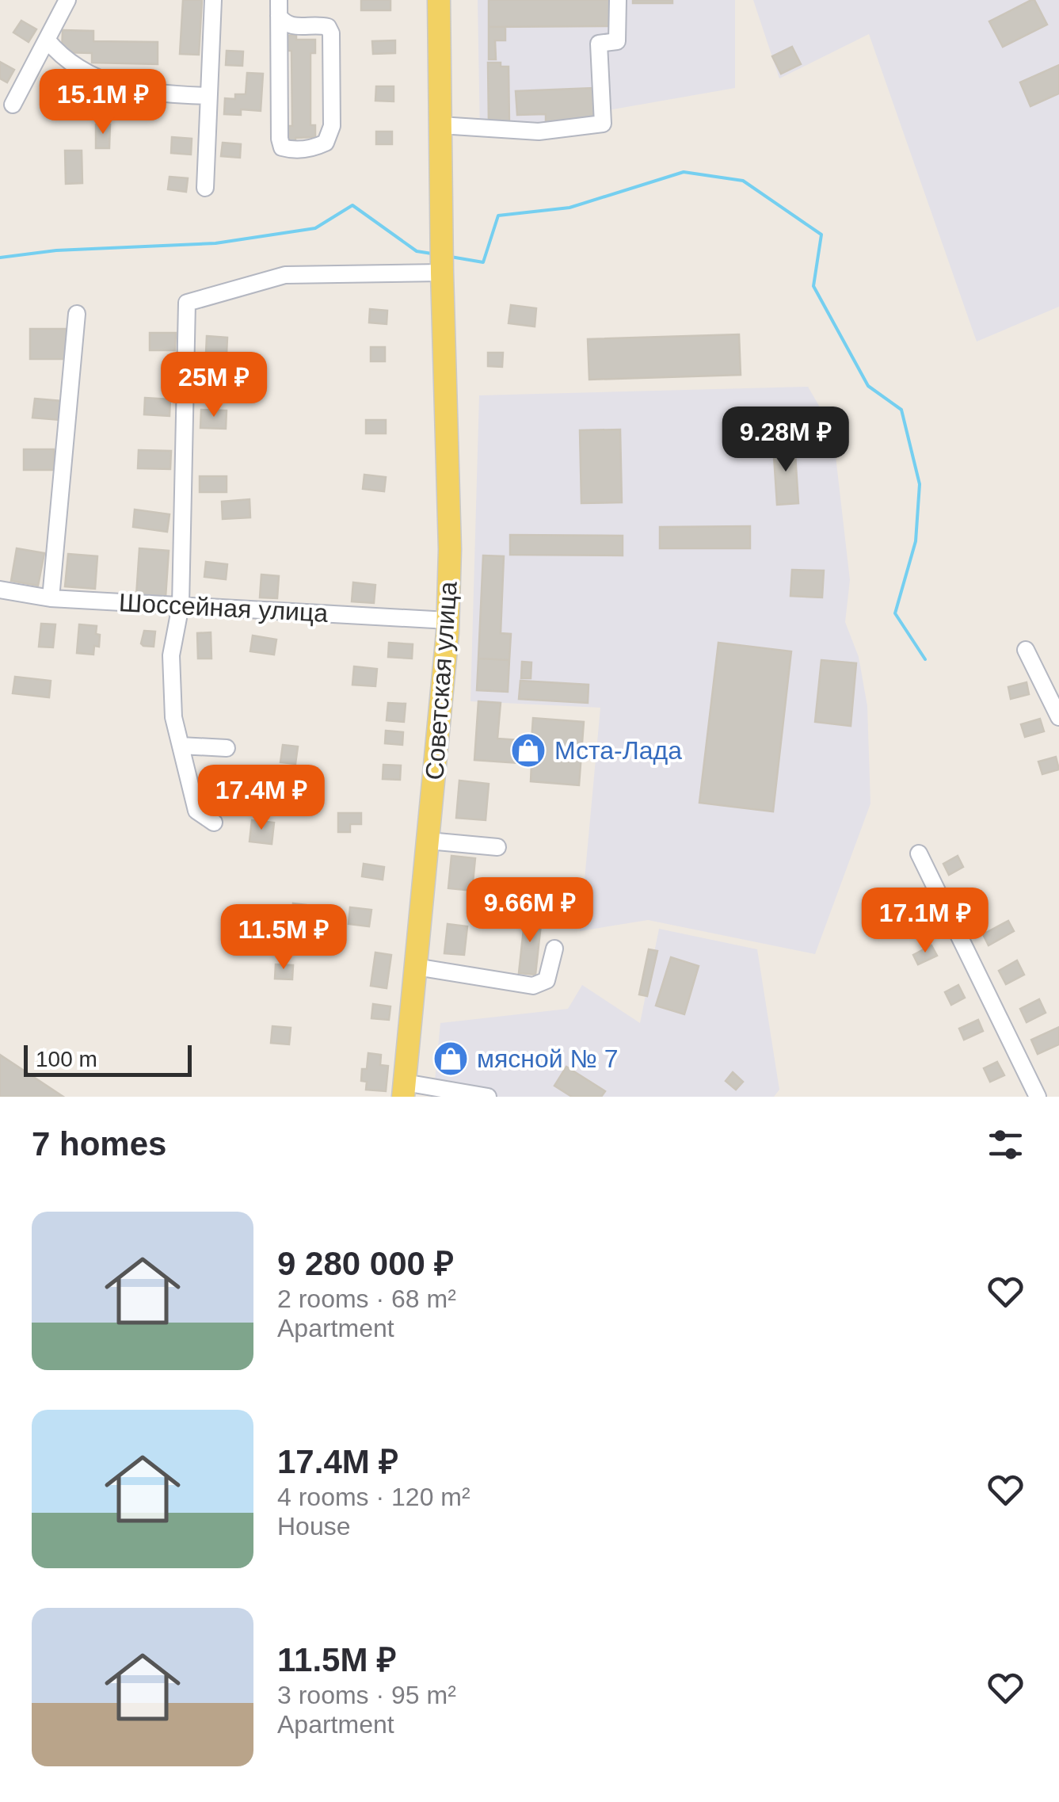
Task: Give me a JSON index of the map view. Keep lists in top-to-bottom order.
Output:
{
  "streets": {
    "main road": ["Советская улица"],
    "street": ["Шоссейная улица"]
  },
  "crossings": [
    ["Шоссейная улица", "Советская улица"]
  ],
  "places": {
    "shop": ["Мста-Лада", "мясной № 7"]
  },
  "scale_bar": "100 m",
  "page": {
    "price": [
      "15.1M ₽",
      "25M ₽",
      "9.28M ₽",
      "17.4M ₽",
      "9.66M ₽",
      "17.1M ₽",
      "11.5M ₽"
    ],
    "scale": "100 m",
    "heading": "7 homes",
    "list": [
      {
        "name": "9 280 000 ₽",
        "note": "2 rooms · 68 m² · Apartment"
      },
      {
        "name": "17.4M ₽",
        "note": "4 rooms · 120 m² · House"
      },
      {
        "name": "11.5M ₽",
        "note": "3 rooms · 95 m² · Apartment"
      }
    ]
  }
}
